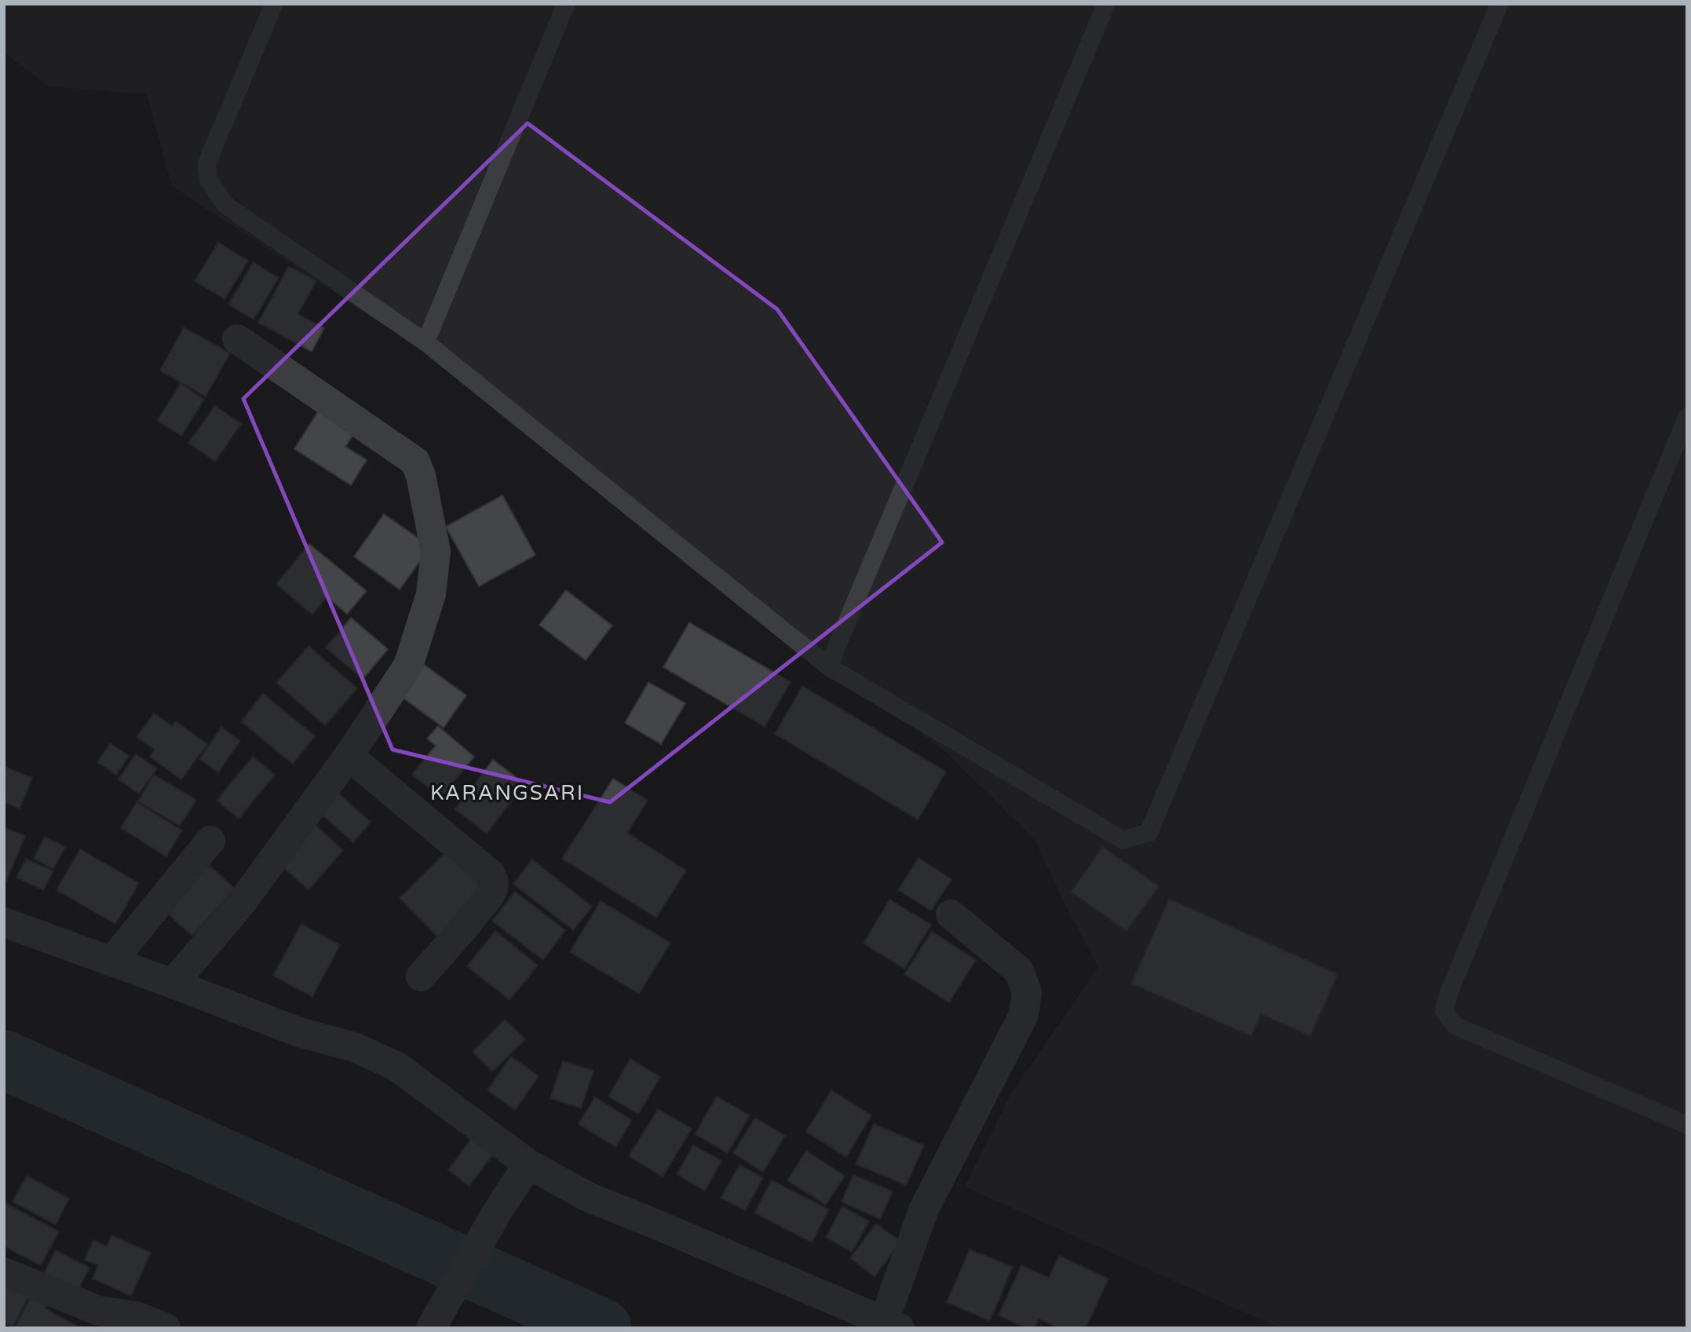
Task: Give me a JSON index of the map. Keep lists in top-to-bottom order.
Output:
{
  "districts": ["KARANGSARI"]
}
